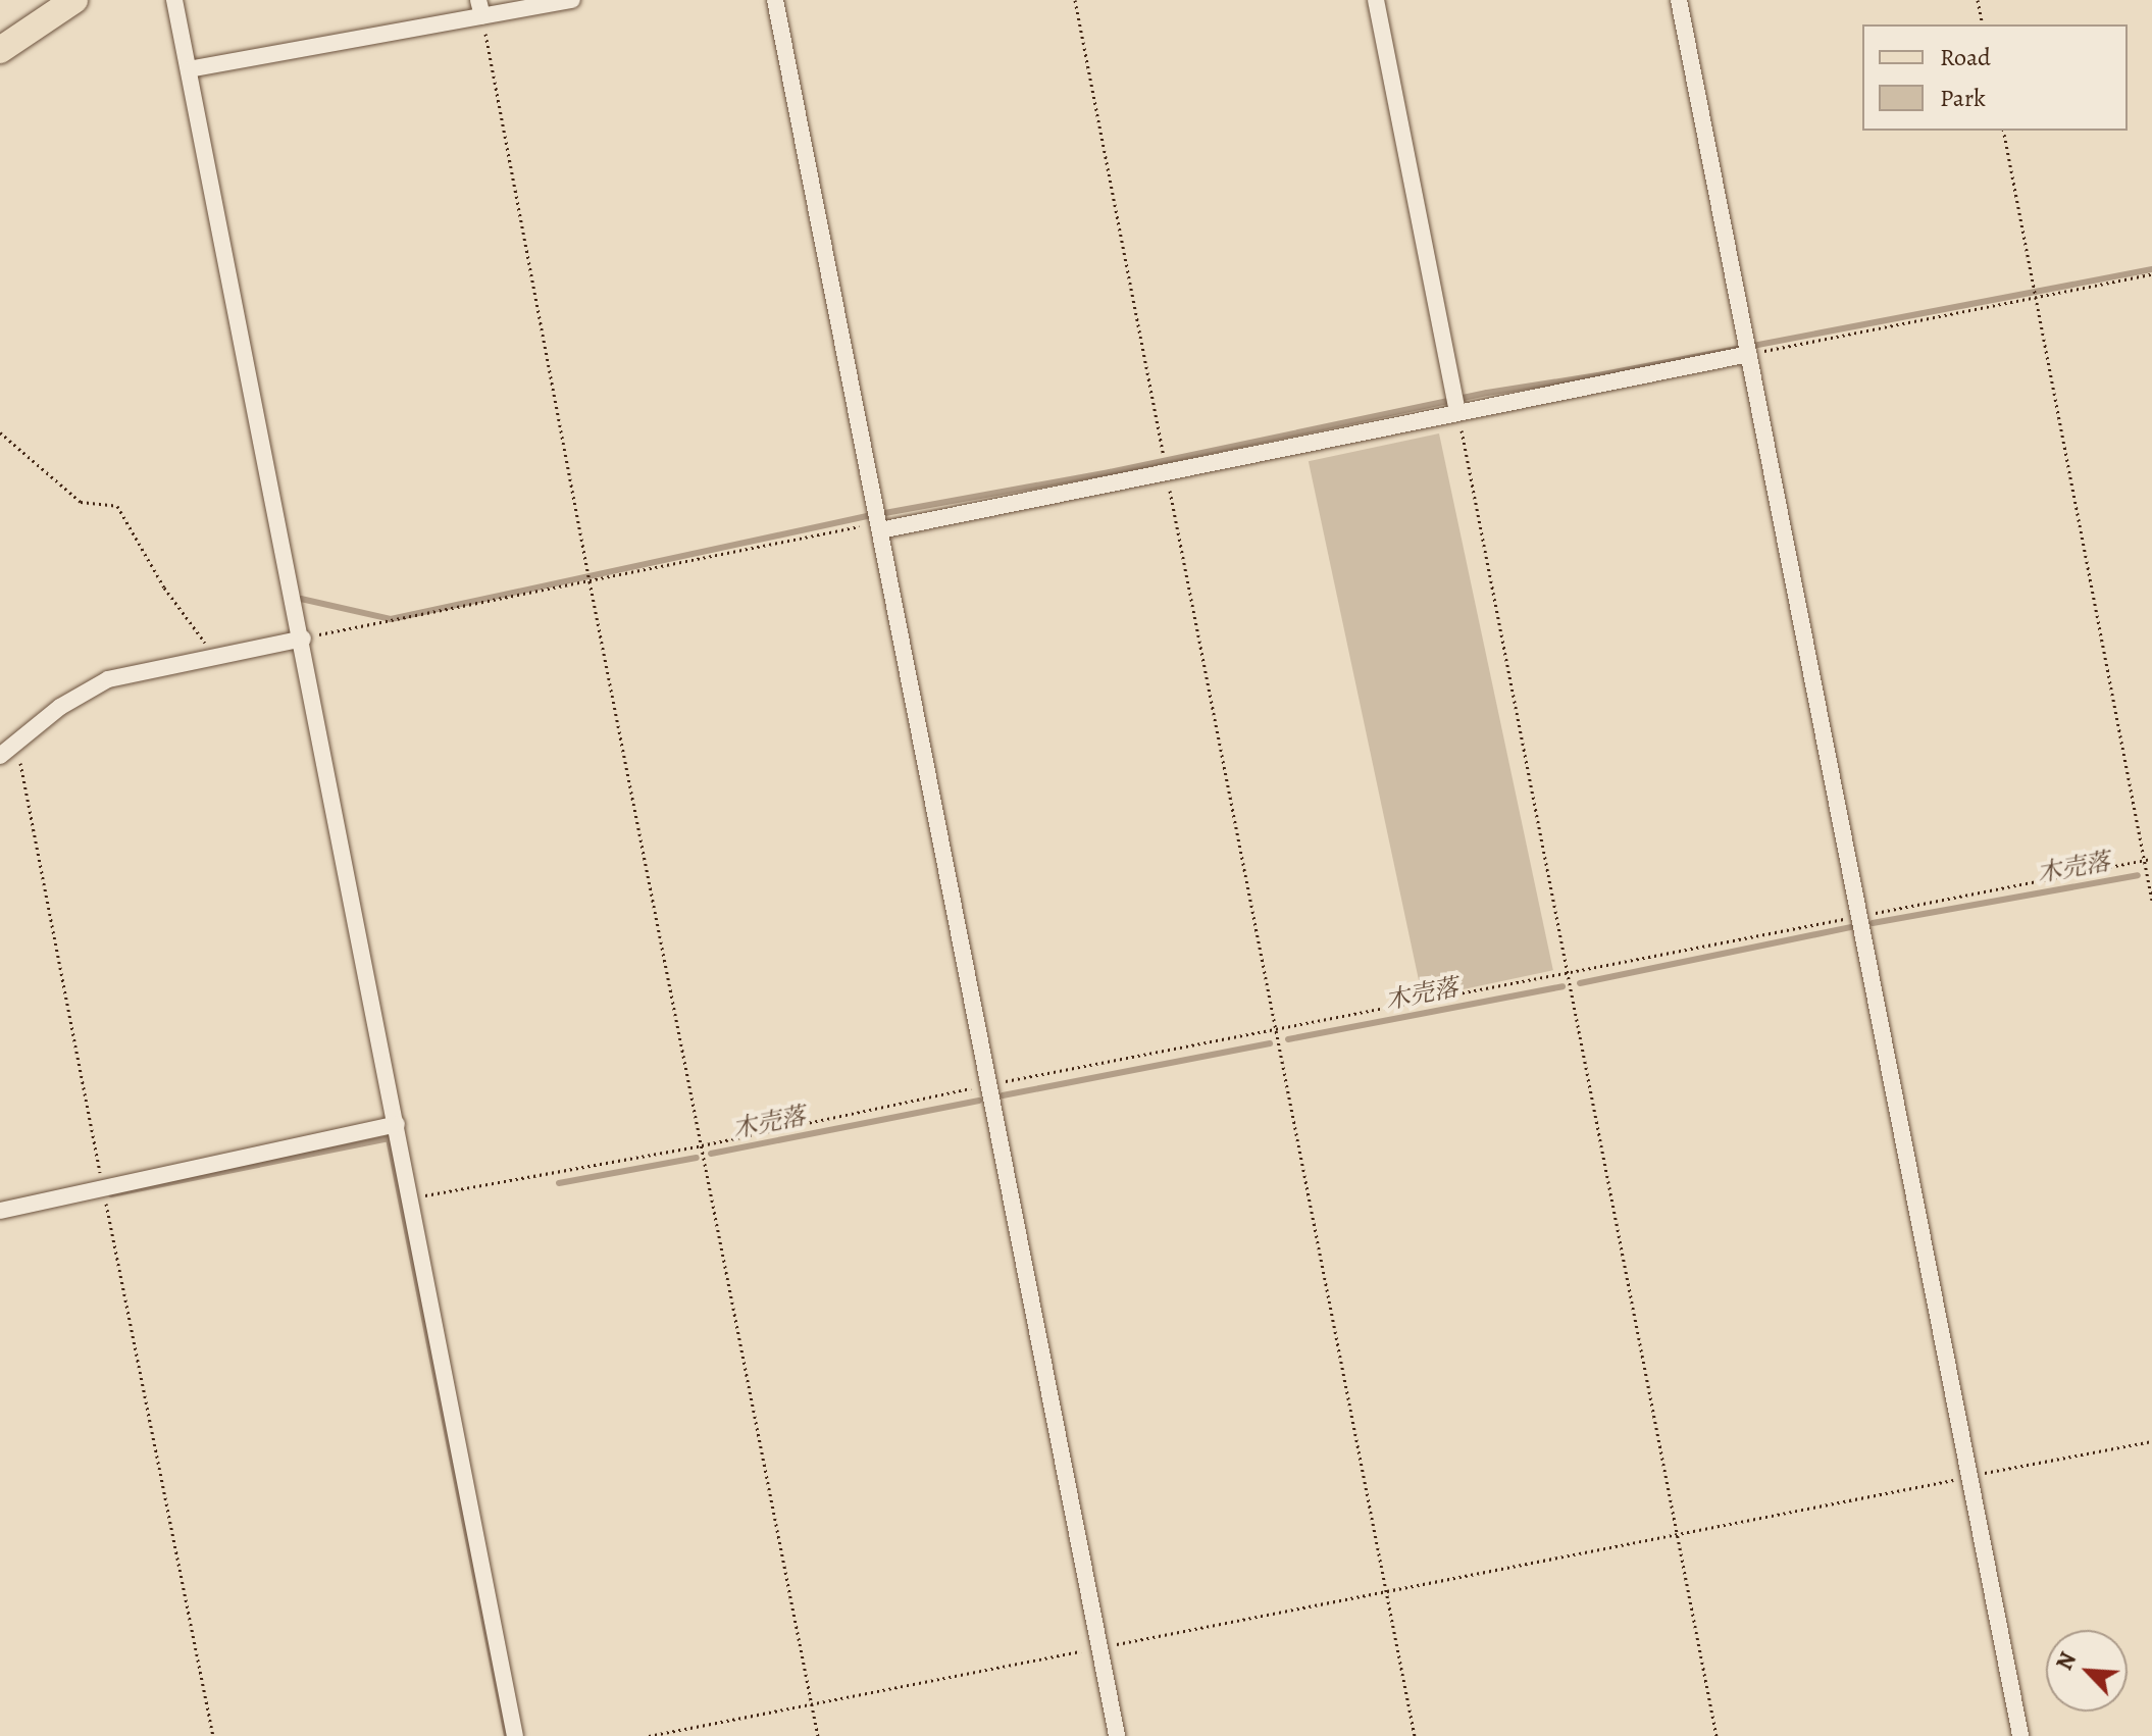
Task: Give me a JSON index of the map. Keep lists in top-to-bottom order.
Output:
{
  "water": ["木売落"],
  "legend": ["Road", "Park"],
  "north": "top left"
}
